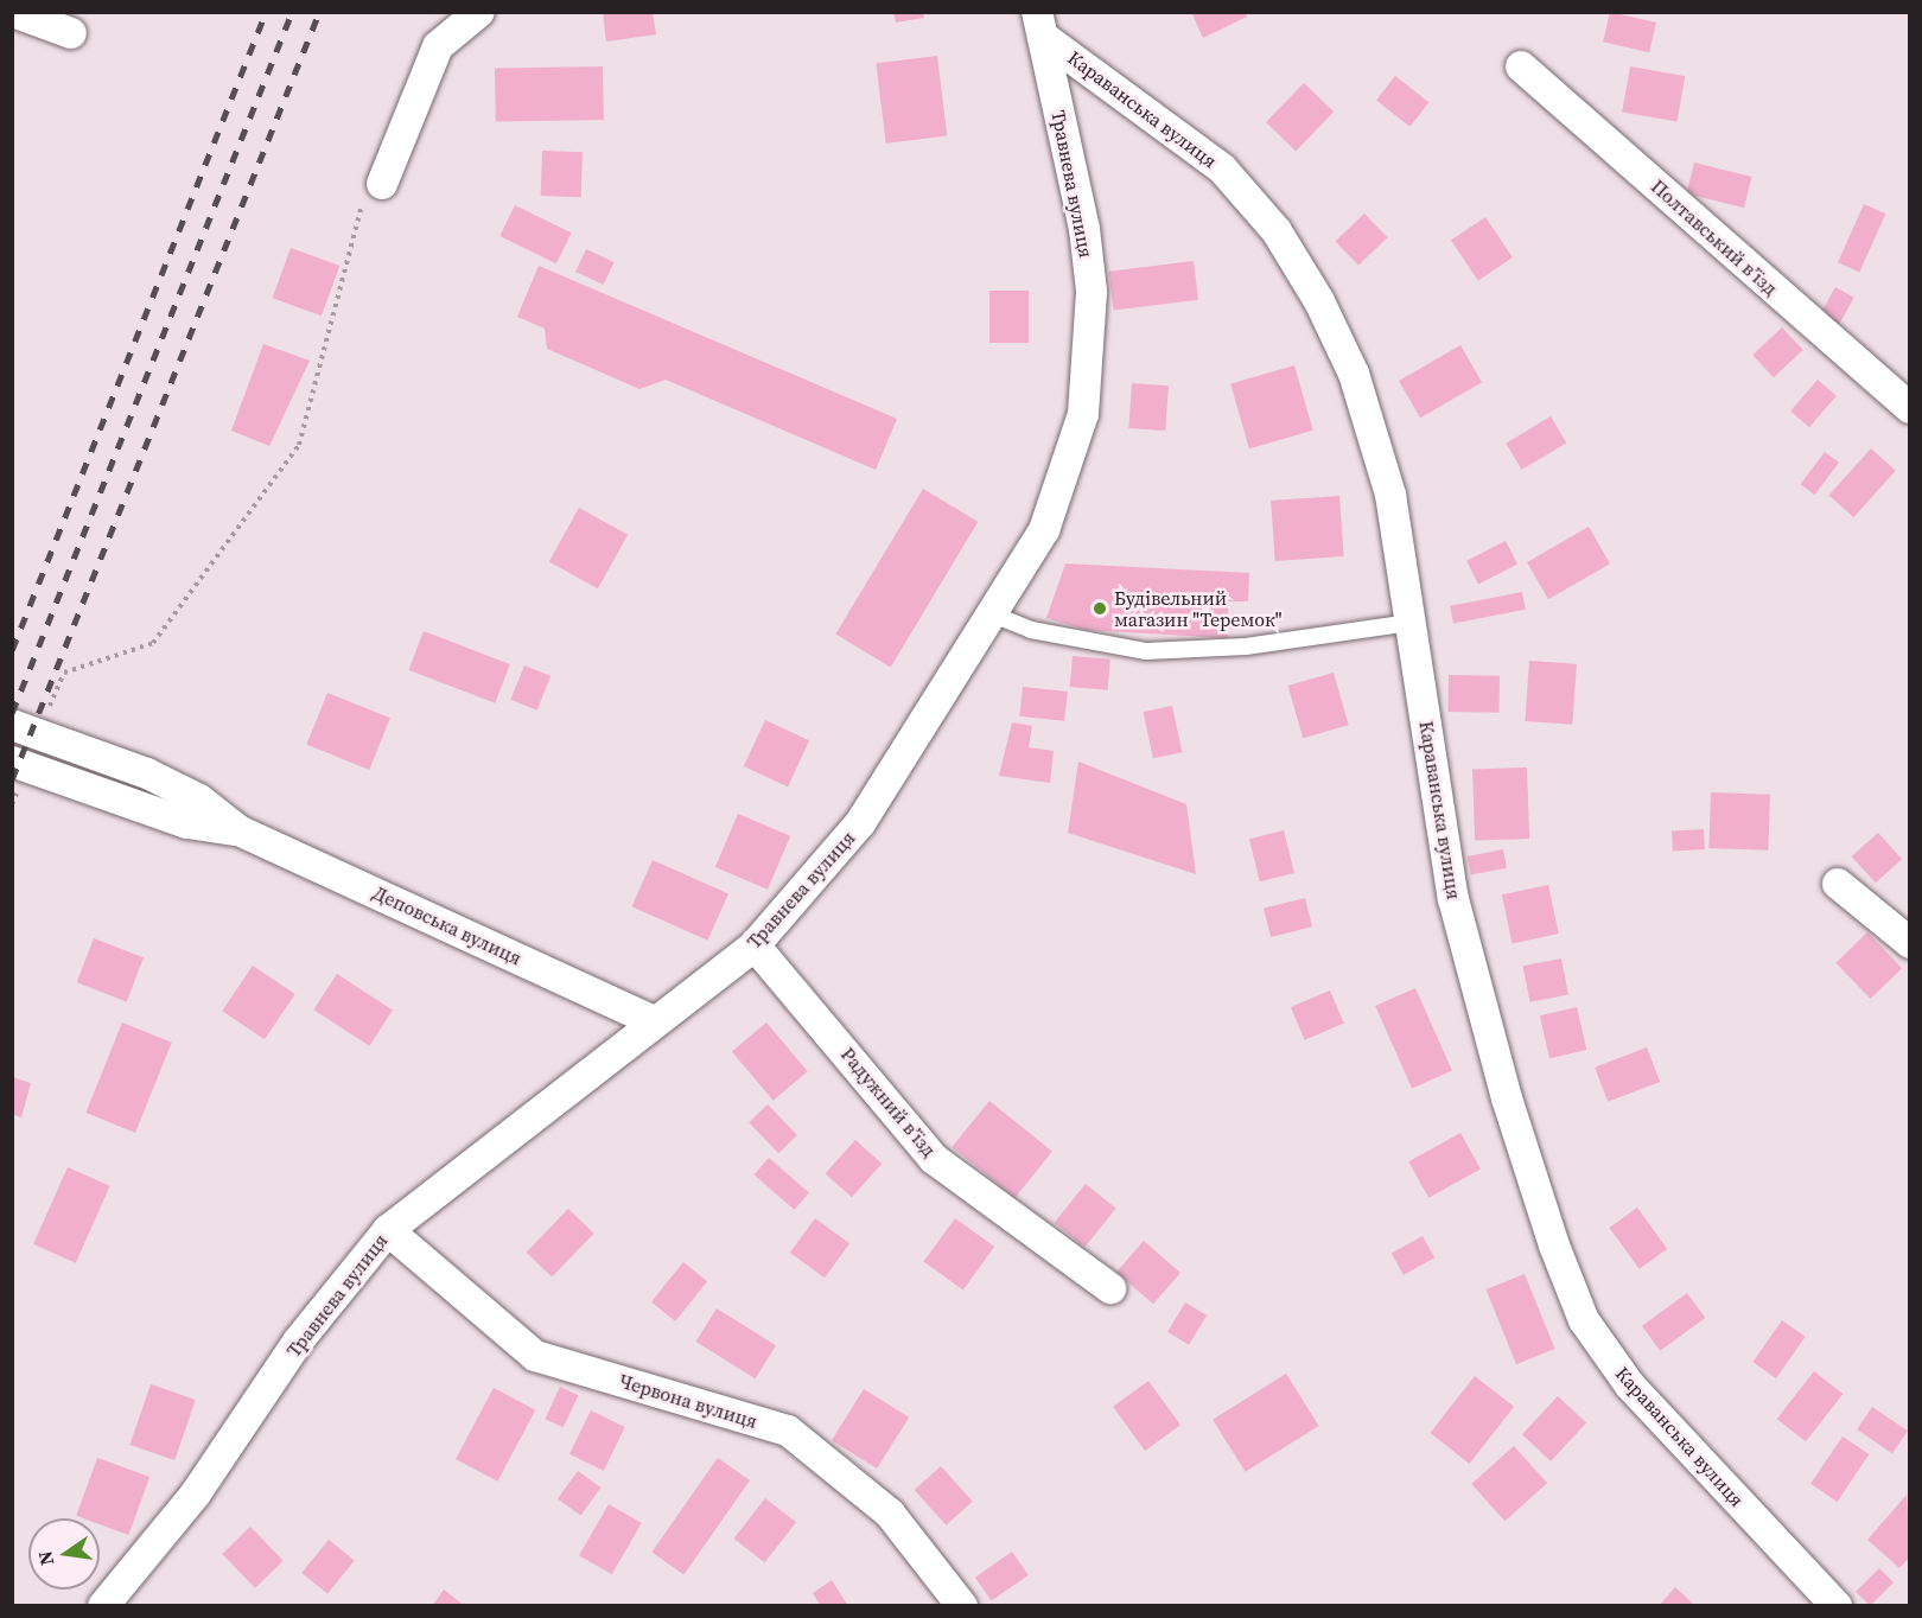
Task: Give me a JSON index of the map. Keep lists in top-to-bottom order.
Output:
{
  "streets": {
    "street": [
      "Караванська вулиця",
      "Травнева вулиця",
      "Полтавський в’їзд",
      "Деповська вулиця",
      "Радужний в’їзд",
      "Червона вулиця"
    ]
  },
  "crossings": [
    ["Караванська вулиця", "Травнева вулиця"],
    ["Травнева вулиця", "Деповська вулиця"],
    ["Травнева вулиця", "Радужний в’їзд"],
    ["Травнева вулиця", "Червона вулиця"]
  ],
  "places": ["Будівельний магазин \"Теремок\""],
  "north": "left"
}
